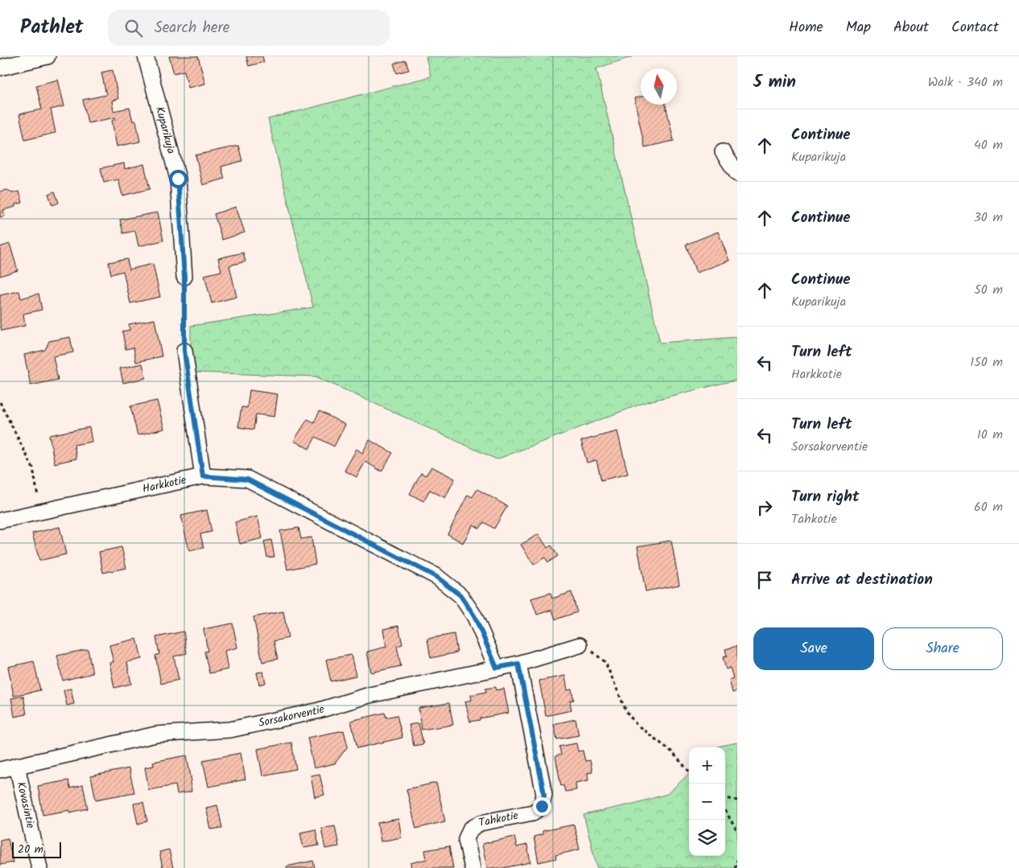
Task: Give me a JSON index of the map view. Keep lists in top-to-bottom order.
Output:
{
  "streets": {
    "street": [
      "Kuparikuja",
      "Harkkotie",
      "Sorsakorventie",
      "Kovasintie",
      "Tahkotie"
    ]
  },
  "crossings": [
    ["Harkkotie", "Sorsakorventie"],
    ["Sorsakorventie", "Kovasintie"],
    ["Sorsakorventie", "Tahkotie"]
  ],
  "scale_bar": "20 m",
  "north": "top",
  "page": {
    "header": "Pathlet",
    "search": "Search here",
    "nav": [
      "Home",
      "Map",
      "About",
      "Contact"
    ],
    "heading": ["5 min", "Walk · 340 m"],
    "list": [
      ["Continue", "Kuparikuja", "40 m"],
      ["Continue", "30 m"],
      ["Continue", "Kuparikuja", "50 m"],
      ["Turn left", "Harkkotie", "150 m"],
      ["Turn left", "Sorsakorventie", "10 m"],
      ["Turn right", "Tahkotie", "60 m"],
      "Arrive at destination"
    ],
    "buttons": ["Save", "Share"],
    "map_buttons": ["+", "−"],
    "scale": "20 m"
  }
}
